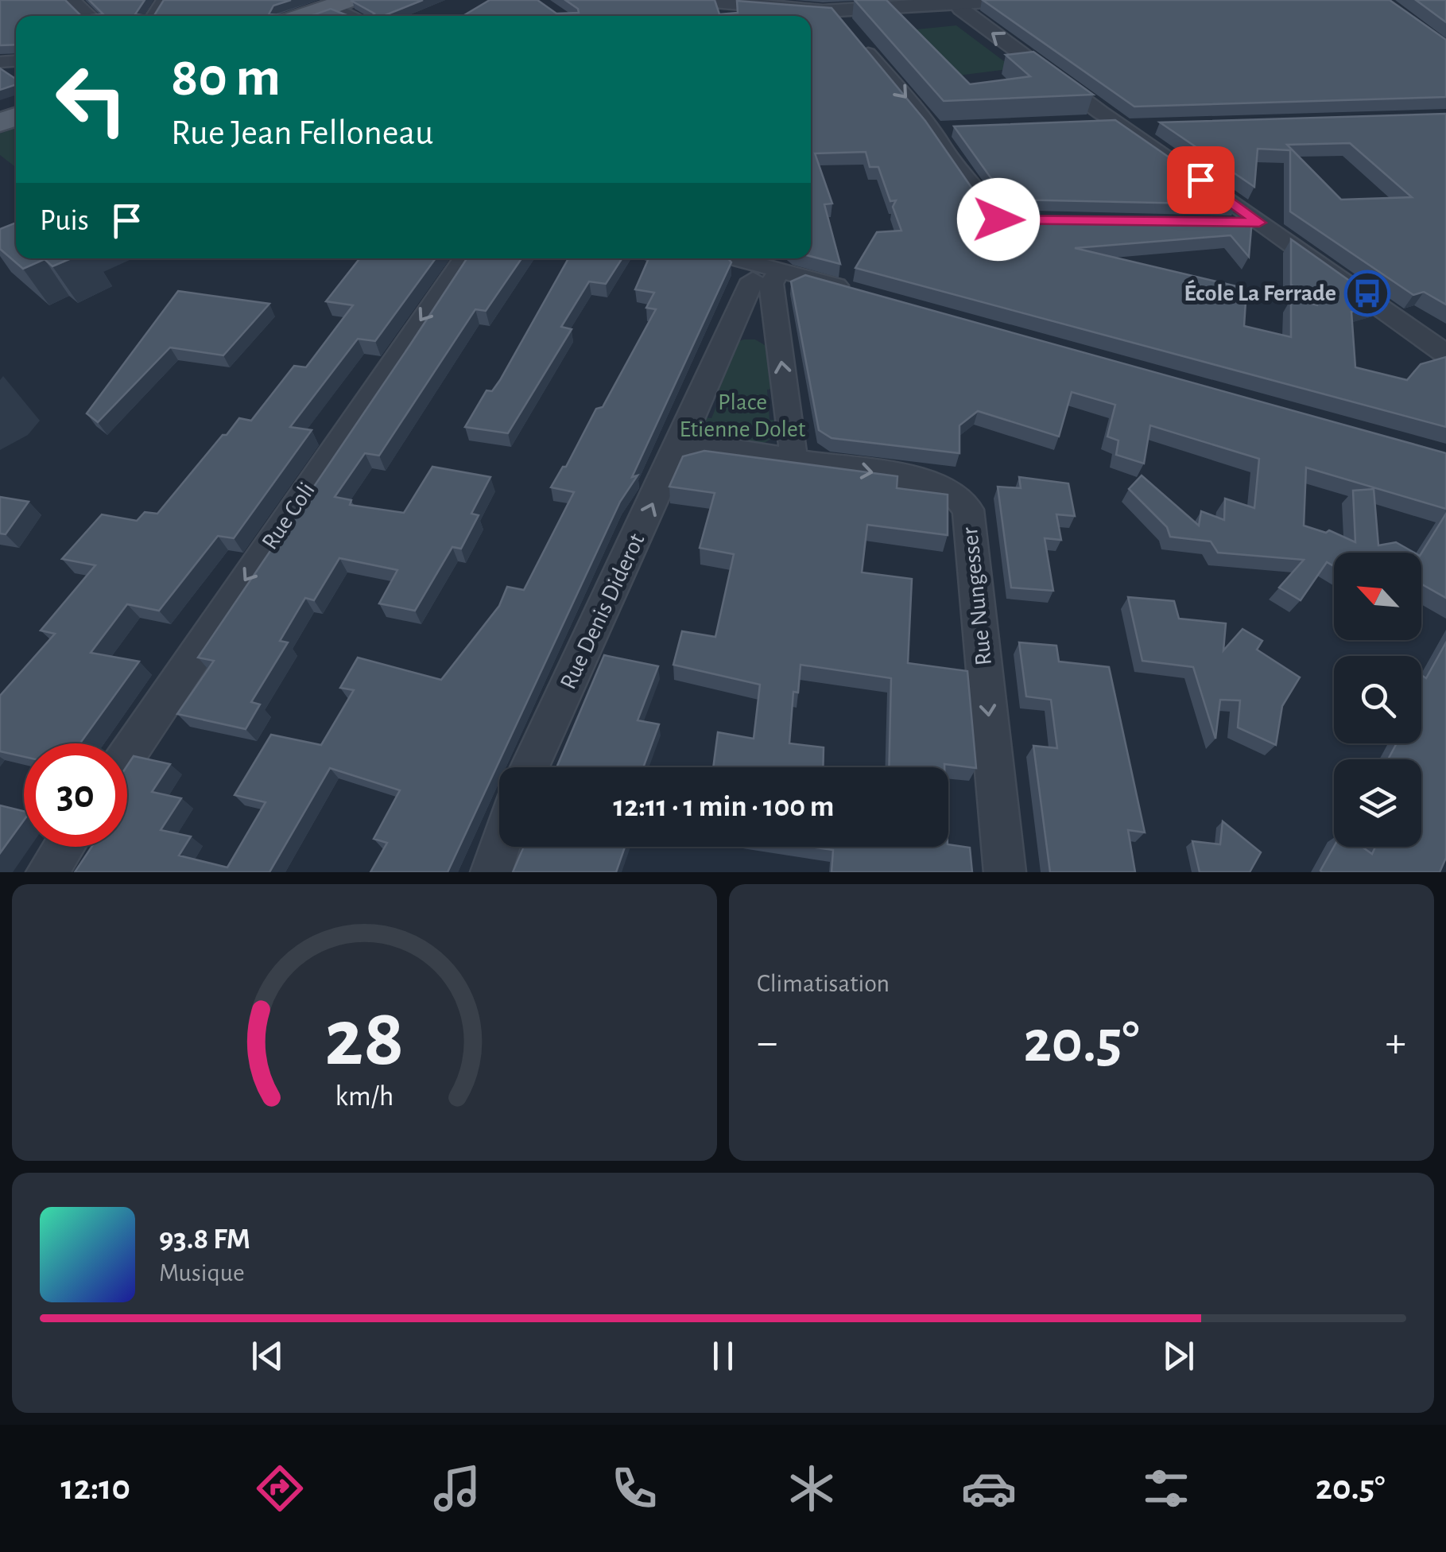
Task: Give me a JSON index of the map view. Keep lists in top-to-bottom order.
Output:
{
  "streets": {
    "street": ["Rue Coli", "Rue Nungesser", "Rue Denis Diderot"]
  },
  "crossings": [
    ["Rue Nungesser", "Rue Denis Diderot"]
  ],
  "one_way": ["Rue Coli", "Rue Nungesser", "Rue Denis Diderot"],
  "parks": ["Place Etienne Dolet"],
  "places": {
    "bus stop": ["École La Ferrade"]
  },
  "north": "top left",
  "page": {
    "turn": ["80 m", "Rue Jean Felloneau"],
    "then": "Puis",
    "limit": "30",
    "trip": "12:11 · 1 min · 100 m",
    "tile": "Climatisation",
    "heat": ["−", "20.5°", "+"],
    "song": ["93.8 FM", "Musique"],
    "tabs": ["12:10", "20.5°"],
    "gauge": ["28", "km/h"]
  }
}
